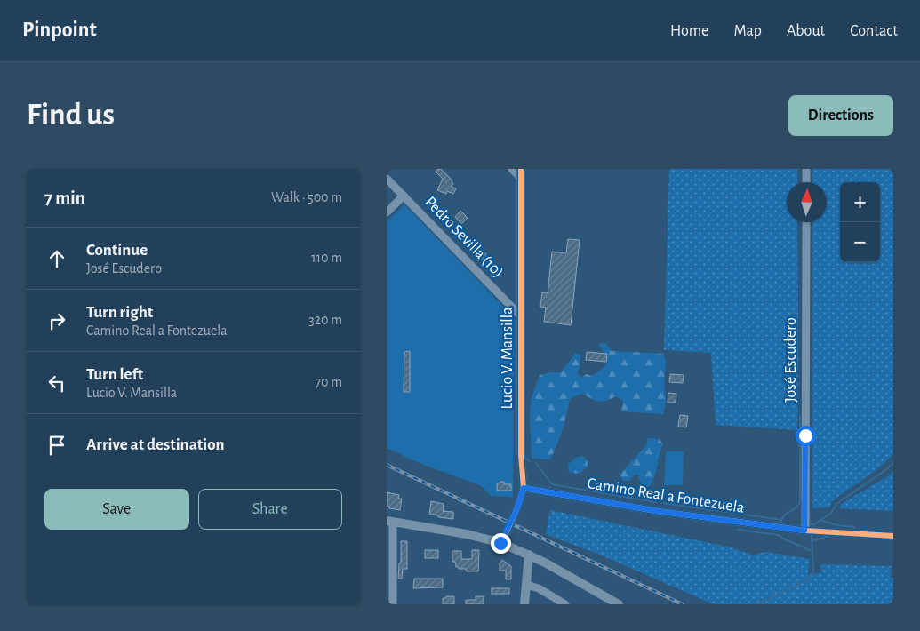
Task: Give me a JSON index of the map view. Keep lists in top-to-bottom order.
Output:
{
  "streets": {
    "street": [
      "Pedro Sevilla (10)",
      "Lucio V. Mansilla",
      "José Escudero",
      "Camino Real a Fontezuela"
    ]
  },
  "crossings": [
    ["Pedro Sevilla (10)", "Lucio V. Mansilla"],
    ["Lucio V. Mansilla", "Camino Real a Fontezuela"],
    ["José Escudero", "Camino Real a Fontezuela"]
  ],
  "north": "top",
  "page": {
    "header": "Pinpoint",
    "nav": [
      "Home",
      "Map",
      "About",
      "Contact"
    ],
    "buttons": [
      "Directions",
      ["Save", "Share"]
    ],
    "title": "Find us",
    "heading": ["7 min", "Walk · 500 m"],
    "map_buttons": ["+", "−"],
    "list": [
      ["Continue", "José Escudero", "110 m"],
      ["Turn right", "Camino Real a Fontezuela", "320 m"],
      ["Turn left", "Lucio V. Mansilla", "70 m"],
      "Arrive at destination"
    ]
  }
}
